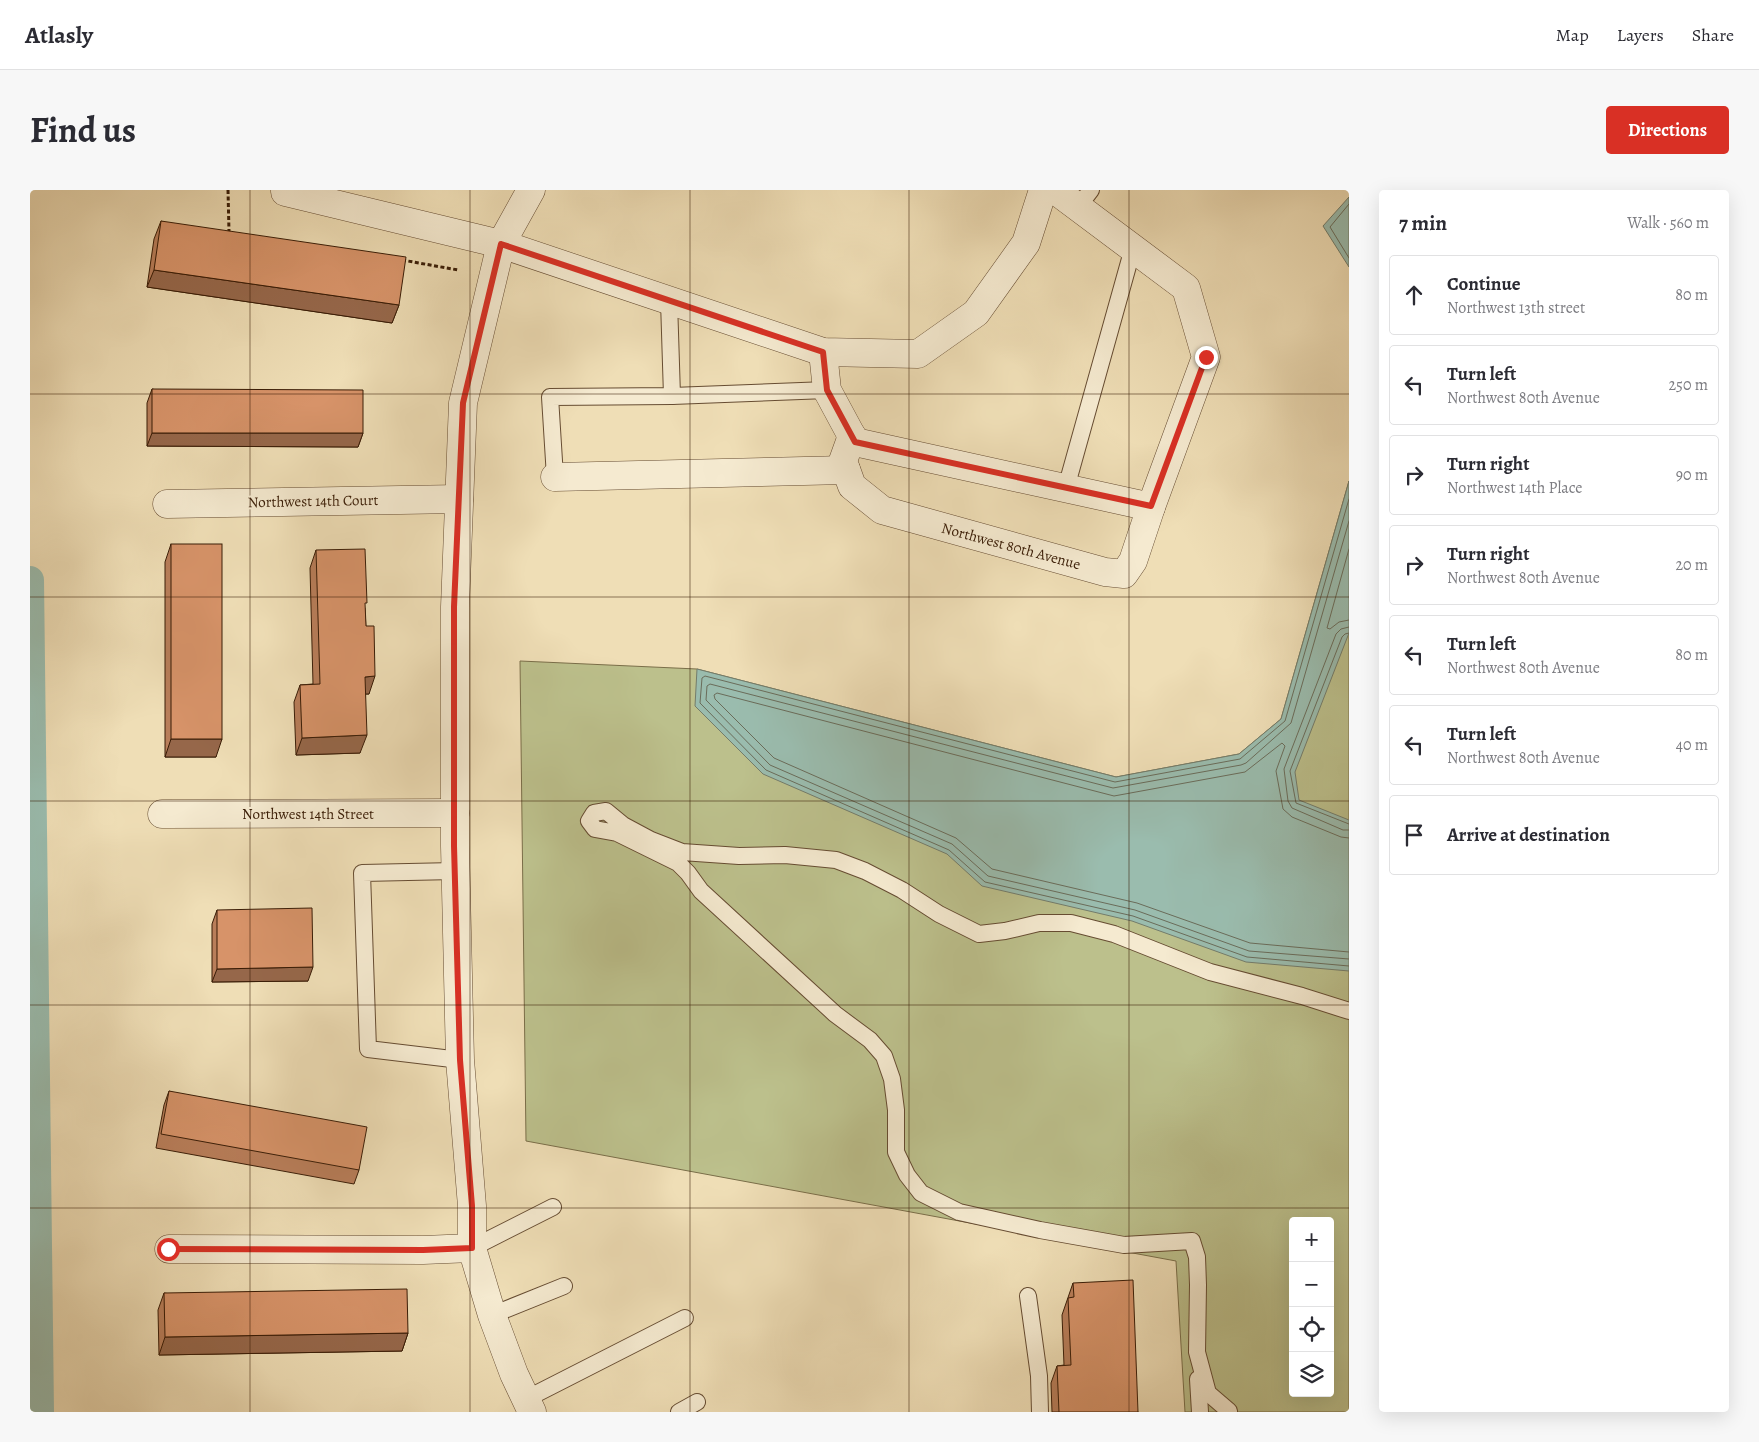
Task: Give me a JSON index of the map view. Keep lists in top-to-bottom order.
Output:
{
  "streets": {
    "street": ["Northwest 14th Court", "Northwest 80th Avenue", "Northwest 14th Street"]
  },
  "page": {
    "header": "Atlasly",
    "nav": ["Map", "Layers", "Share"],
    "title": "Find us",
    "buttons": "Directions",
    "heading": ["7 min", "Walk · 560 m"],
    "list": [
      ["Continue", "Northwest 13th street", "80 m"],
      ["Turn left", "Northwest 80th Avenue", "250 m"],
      ["Turn right", "Northwest 14th Place", "90 m"],
      ["Turn right", "Northwest 80th Avenue", "20 m"],
      ["Turn left", "Northwest 80th Avenue", "80 m"],
      ["Turn left", "Northwest 80th Avenue", "40 m"],
      "Arrive at destination"
    ],
    "map_buttons": ["+", "−"]
  }
}
